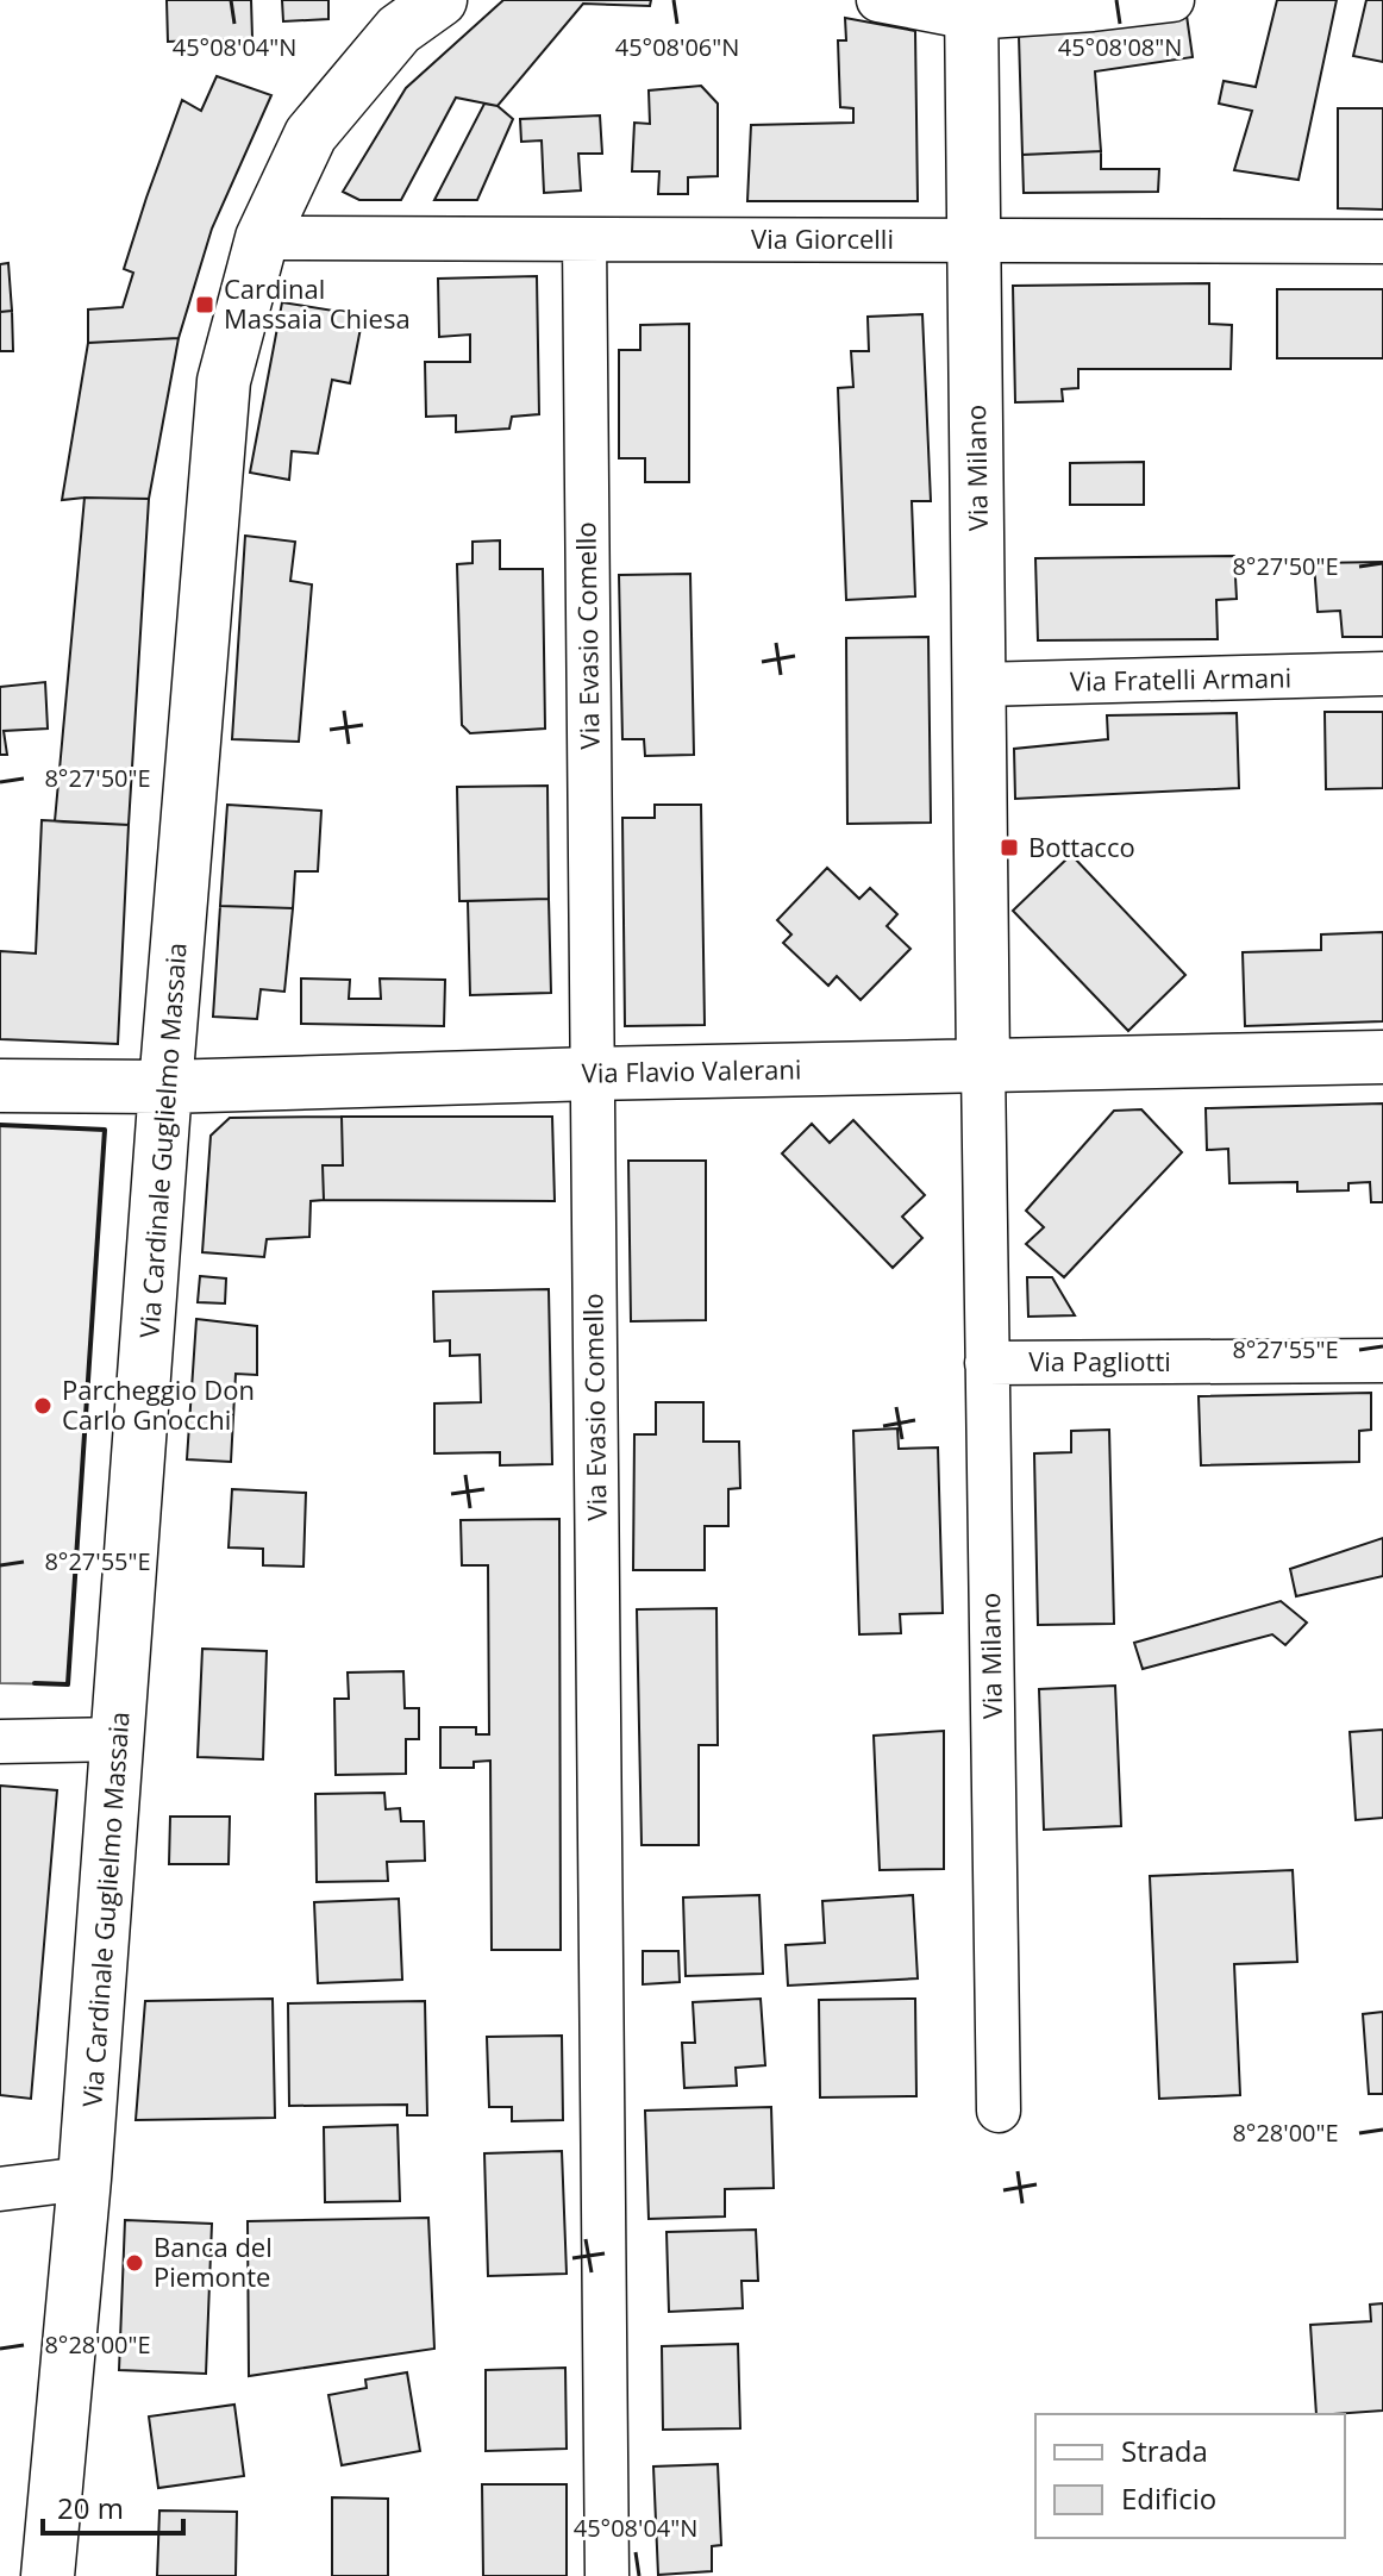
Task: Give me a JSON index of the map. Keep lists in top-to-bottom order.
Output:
{
  "streets": {
    "main road": ["Via Milano", "Via Flavio Valerani", "Via Cardinale Guglielmo Massaia"],
    "street": [
      "Via Giorcelli",
      "Via Evasio Comello",
      "Via Fratelli Armani",
      "Via Pagliotti"
    ]
  },
  "crossings": [
    ["Via Giorcelli", "Via Milano"],
    ["Via Giorcelli", "Via Evasio Comello"],
    ["Via Giorcelli", "Via Cardinale Guglielmo Massaia"],
    ["Via Milano", "Via Fratelli Armani"],
    ["Via Milano", "Via Flavio Valerani"],
    ["Via Milano", "Via Pagliotti"],
    ["Via Evasio Comello", "Via Flavio Valerani"],
    ["Via Flavio Valerani", "Via Cardinale Guglielmo Massaia"]
  ],
  "places": {
    "transit": ["Cardinal Massaia Chiesa", "Bottacco"],
    "other": ["Parcheggio Don Carlo Gnocchi", "Banca del Piemonte"]
  },
  "legend": ["Strada", "Edificio"],
  "scale_bar": "20 m",
  "coordinates": [
    "45°08'04\"N",
    "45°08'06\"N",
    "45°08'08\"N",
    "8°27'50\"E",
    "8°27'55\"E",
    "8°28'00\"E"
  ]
}
